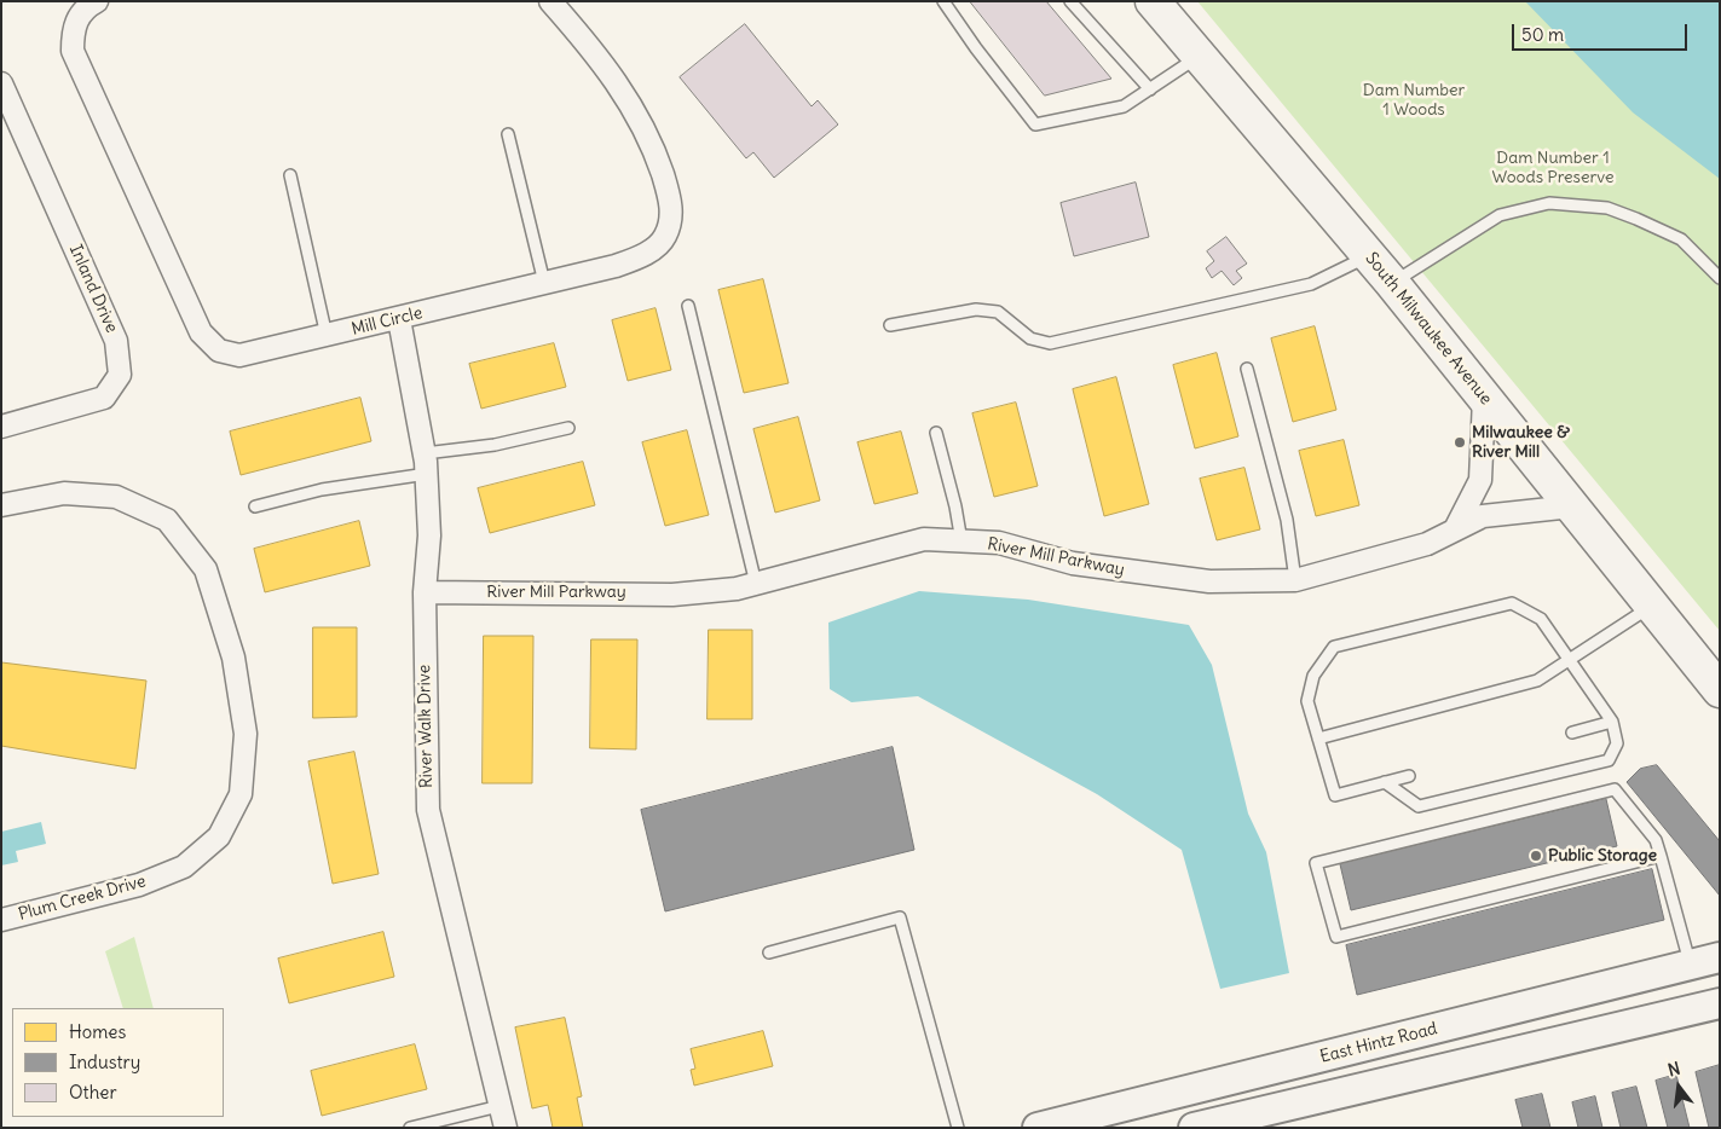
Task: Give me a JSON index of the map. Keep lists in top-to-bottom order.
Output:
{
  "streets": {
    "main road": ["South Milwaukee Avenue", "East Hintz Road"],
    "street": [
      "Inland Drive",
      "Mill Circle",
      "River Mill Parkway",
      "River Walk Drive",
      "Plum Creek Drive"
    ]
  },
  "crossings": [
    ["Mill Circle", "River Walk Drive"],
    ["South Milwaukee Avenue", "River Mill Parkway"],
    ["River Mill Parkway", "River Walk Drive"]
  ],
  "parks": ["Dam Number 1 Woods", "Dam Number 1 Woods Preserve"],
  "places": ["Milwaukee & River Mill", "Public Storage"],
  "legend": ["Homes", "Industry", "Other"],
  "scale_bar": "50 m",
  "north": "top"
}
